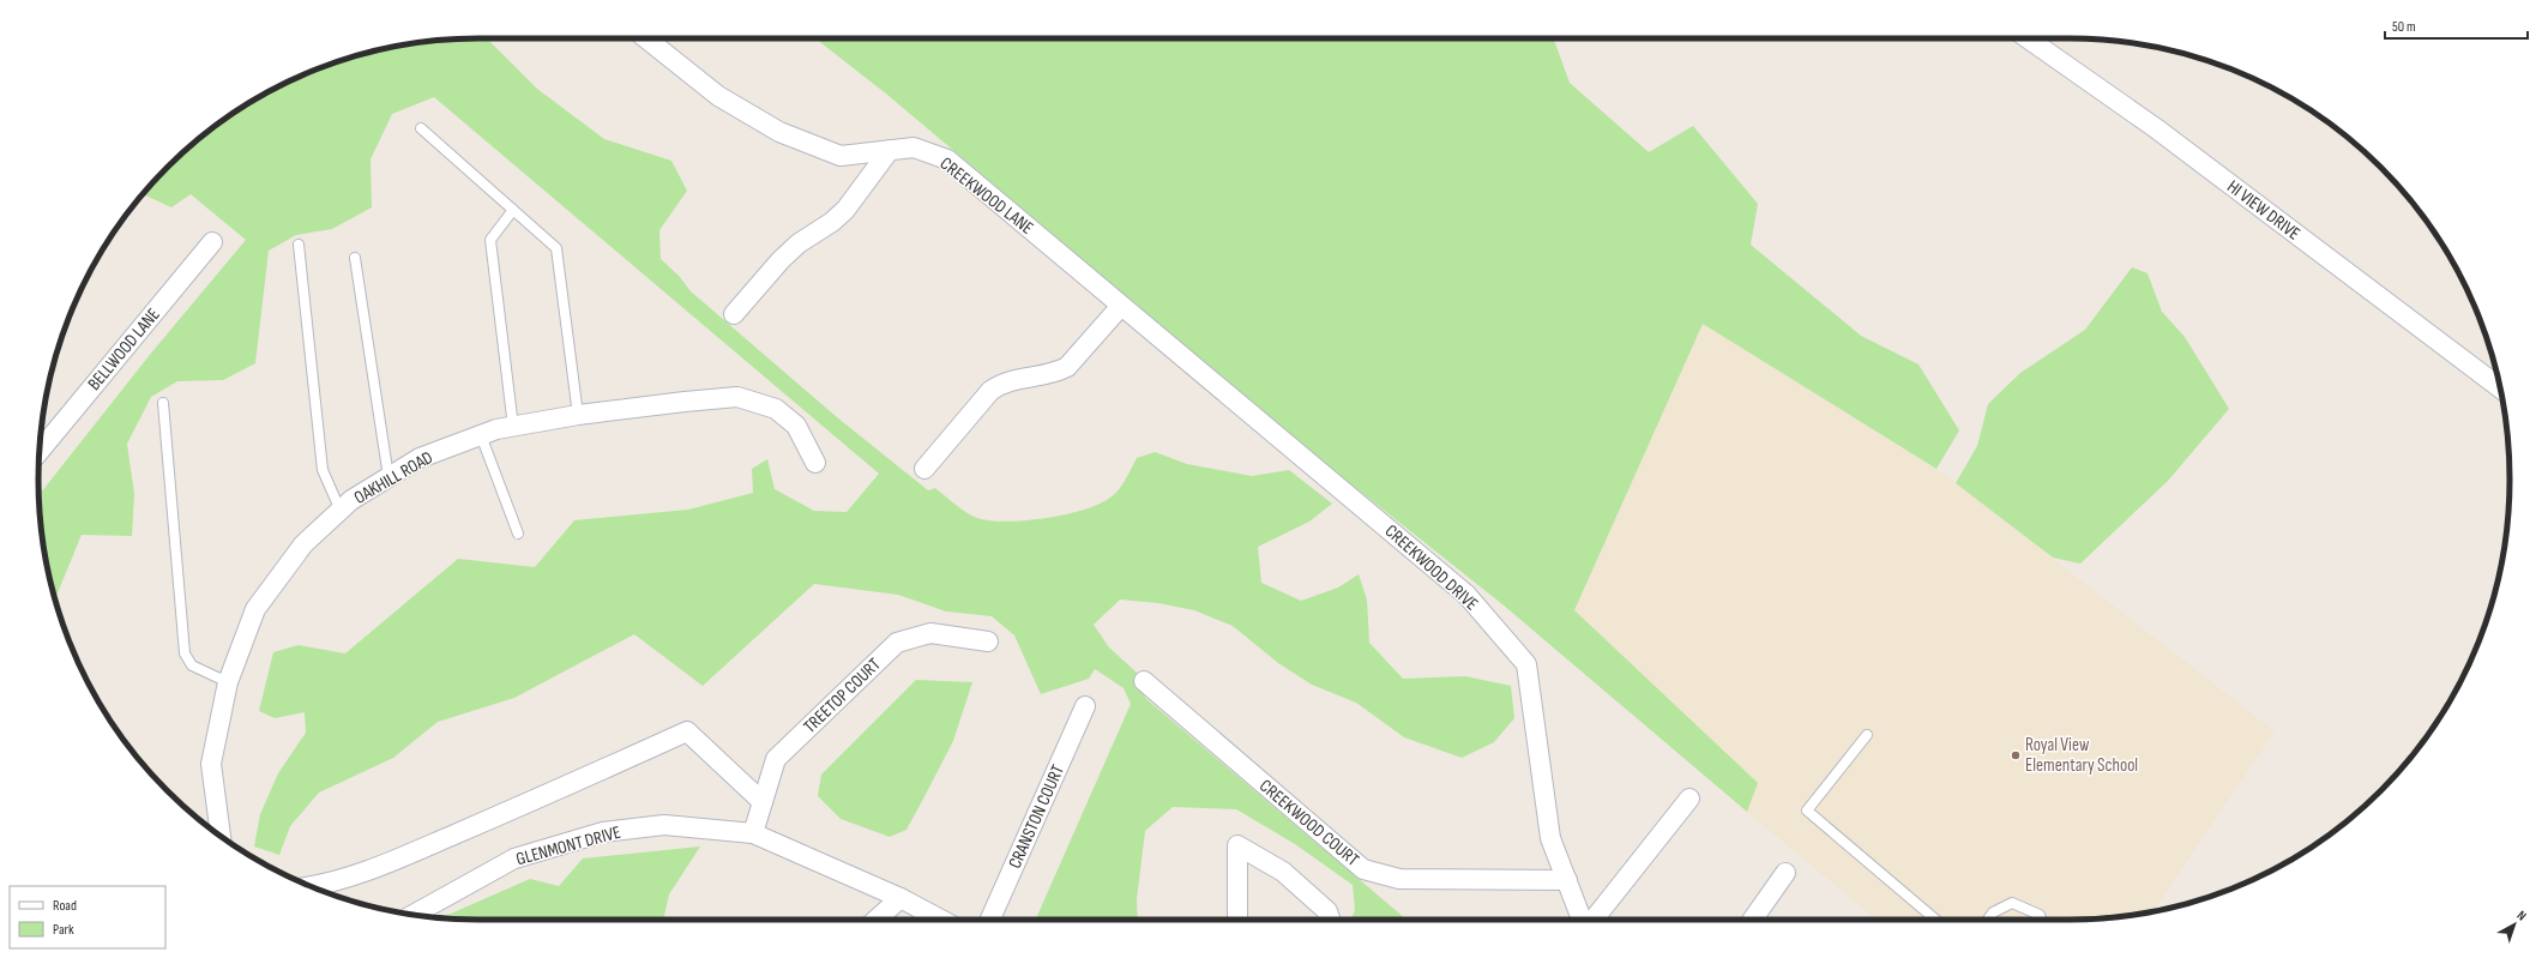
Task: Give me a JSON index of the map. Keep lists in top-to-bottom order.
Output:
{
  "streets": {
    "street": [
      "CREEKWOOD LANE",
      "HI VIEW DRIVE",
      "BELLWOOD LANE",
      "OAKHILL ROAD",
      "CREEKWOOD DRIVE",
      "TREETOP COURT",
      "CRANSTON COURT",
      "CREEKWOOD COURT",
      "GLENMONT DRIVE"
    ]
  },
  "crossings": [
    ["CREEKWOOD LANE", "CREEKWOOD DRIVE"],
    ["CREEKWOOD DRIVE", "CREEKWOOD COURT"],
    ["TREETOP COURT", "GLENMONT DRIVE"]
  ],
  "places": ["Royal View Elementary School"],
  "legend": ["Road", "Park"],
  "scale_bar": "50 m",
  "north": "top right"
}
